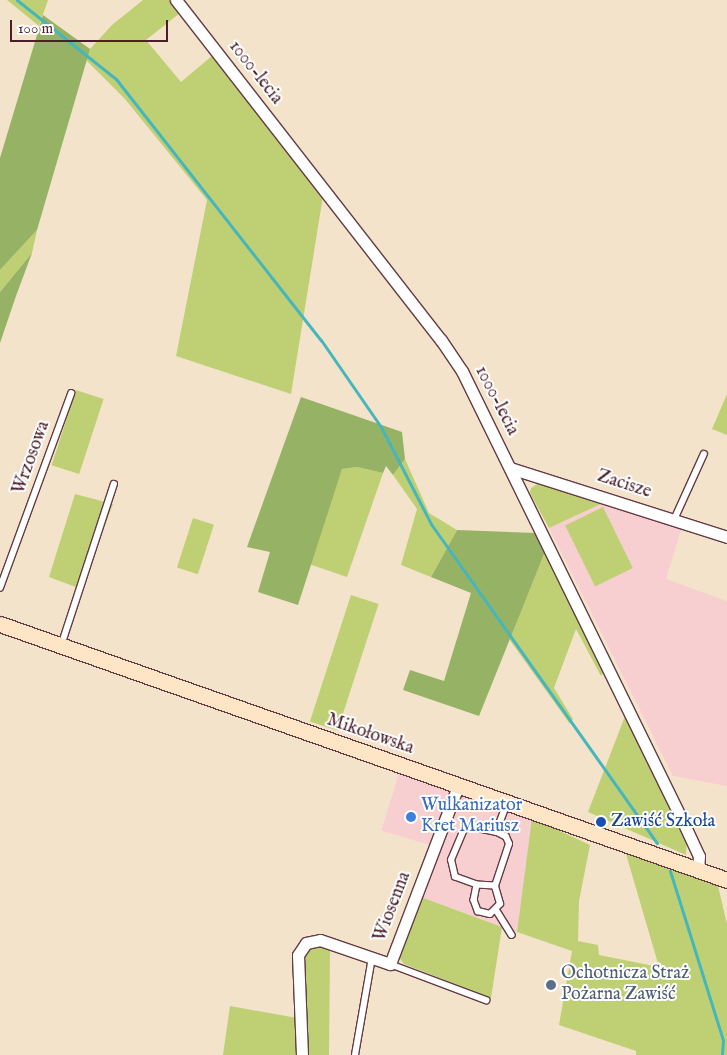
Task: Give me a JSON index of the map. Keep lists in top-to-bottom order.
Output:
{
  "streets": {
    "main road": ["Mikołowska"],
    "street": ["1000-lecia", "Zacisze", "Wiosenna"],
    "lane": ["Wrzosowa"]
  },
  "crossings": [
    ["1000-lecia", "Zacisze"],
    ["1000-lecia", "Mikołowska"],
    ["Mikołowska", "Wiosenna"]
  ],
  "places": ["Wulkanizator Kret Mariusz", "Zawiść Szkoła", "Ochotnicza Straż Pożarna Zawiść"],
  "scale_bar": "100 m"
}
